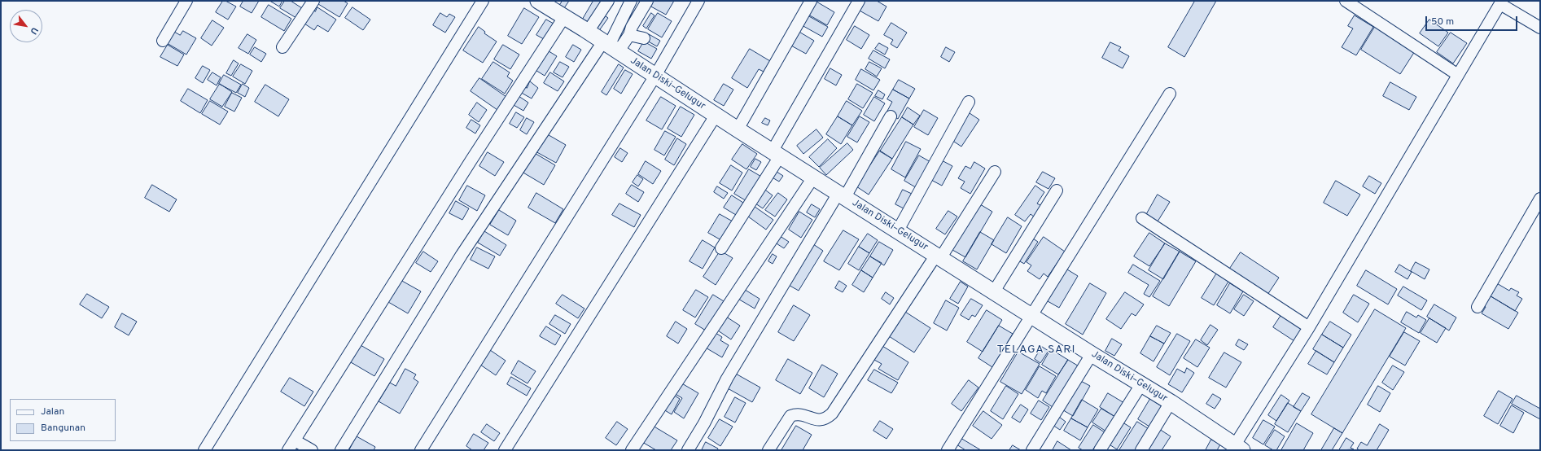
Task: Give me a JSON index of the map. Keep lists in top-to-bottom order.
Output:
{
  "streets": {
    "main road": ["Jalan Diski–Gelugur"]
  },
  "districts": ["TELAGA SARI"],
  "legend": ["Jalan", "Bangunan"],
  "scale_bar": "50 m",
  "north": "bottom right"
}
